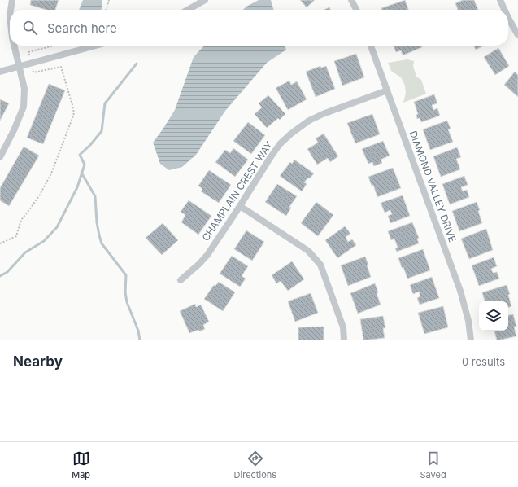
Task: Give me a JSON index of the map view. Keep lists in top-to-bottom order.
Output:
{
  "streets": {
    "street": ["DIAMOND VALLEY DRIVE", "CHAMPLAIN CREST WAY"]
  },
  "crossings": [
    ["DIAMOND VALLEY DRIVE", "CHAMPLAIN CREST WAY"]
  ],
  "page": {
    "search": "Search here",
    "heading": ["Nearby", "0 results"],
    "nav": ["Map", "Directions", "Saved"]
  }
}
